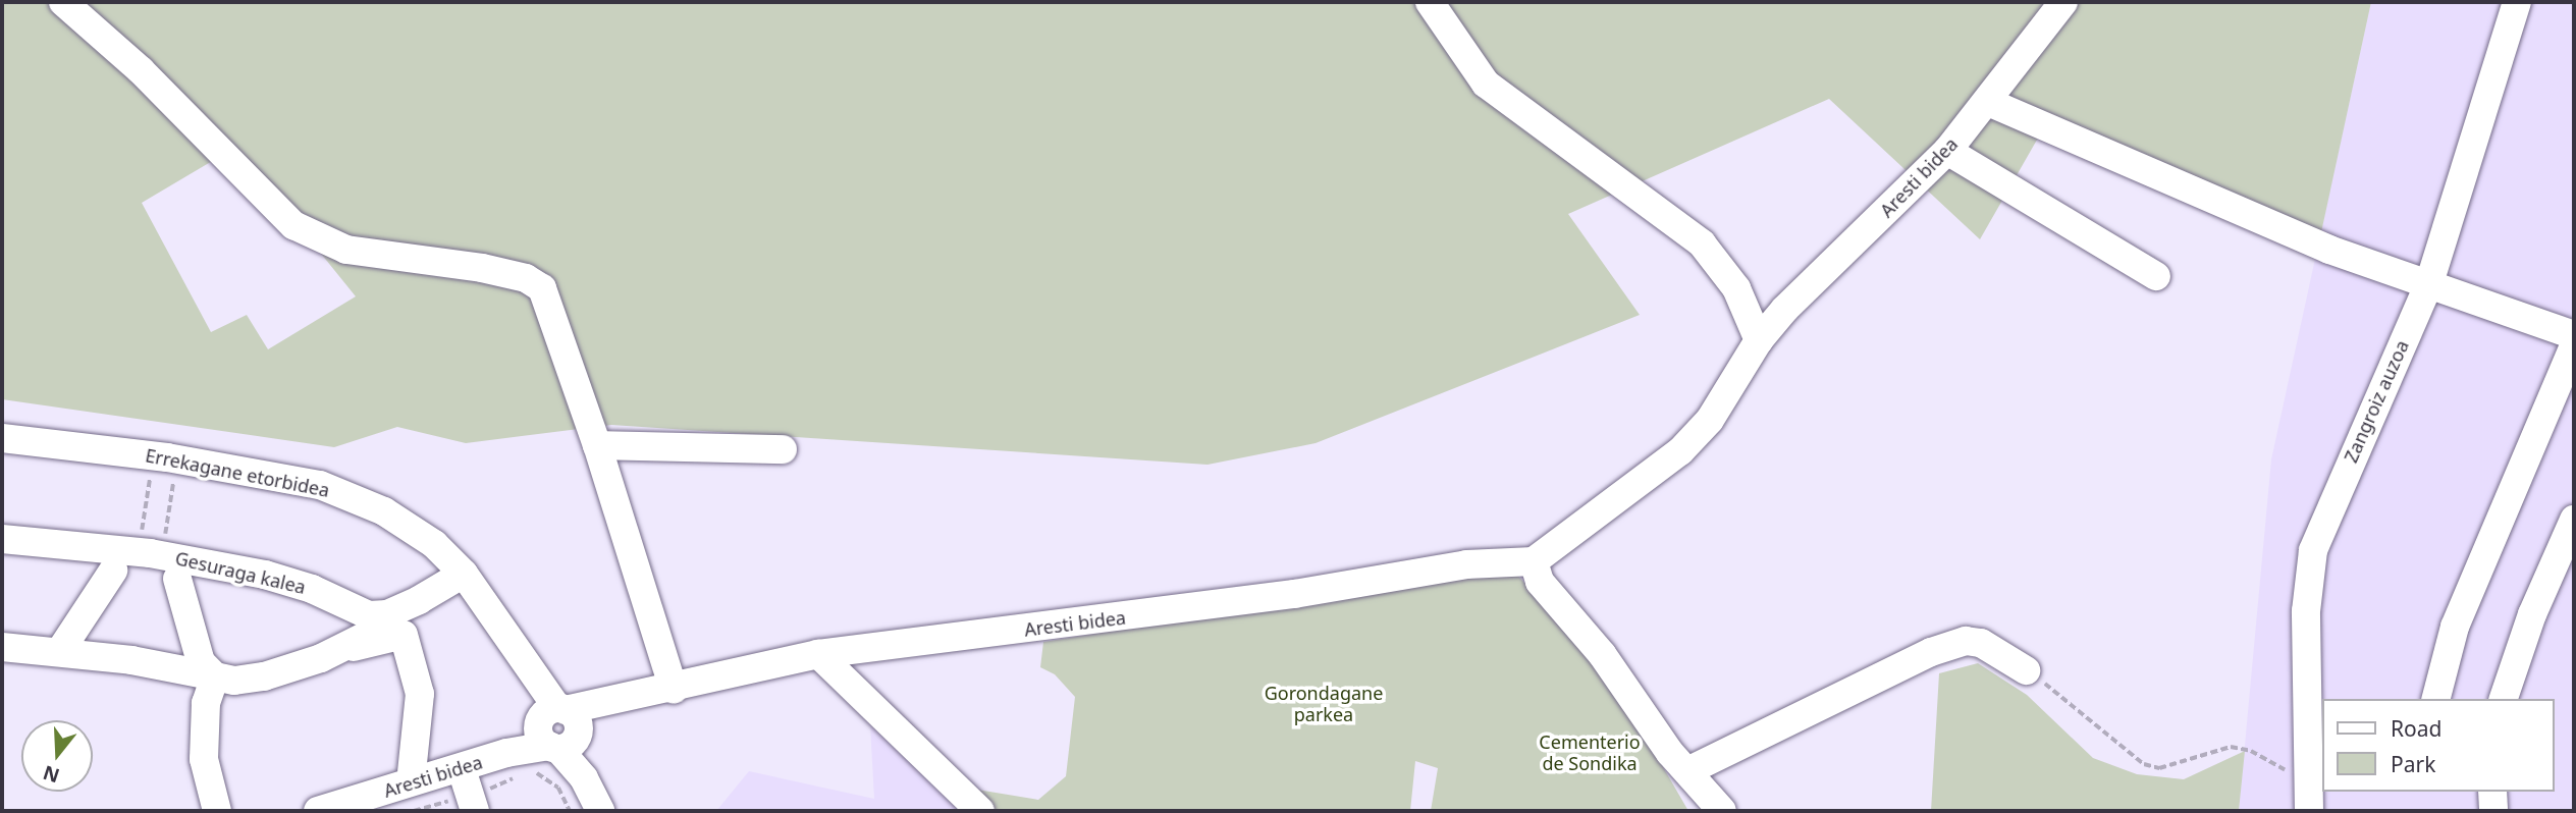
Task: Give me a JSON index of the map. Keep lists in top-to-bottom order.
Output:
{
  "streets": {
    "street": [
      "Aresti bidea",
      "Zangroiz auzoa",
      "Errekagane etorbidea",
      "Gesuraga kalea"
    ]
  },
  "crossings": [
    ["Aresti bidea", "Errekagane etorbidea"],
    ["Errekagane etorbidea", "Gesuraga kalea"]
  ],
  "parks": ["Gorondagane parkea", "Cementerio de Sondika"],
  "legend": ["Road", "Park"],
  "north": "bottom"
}
